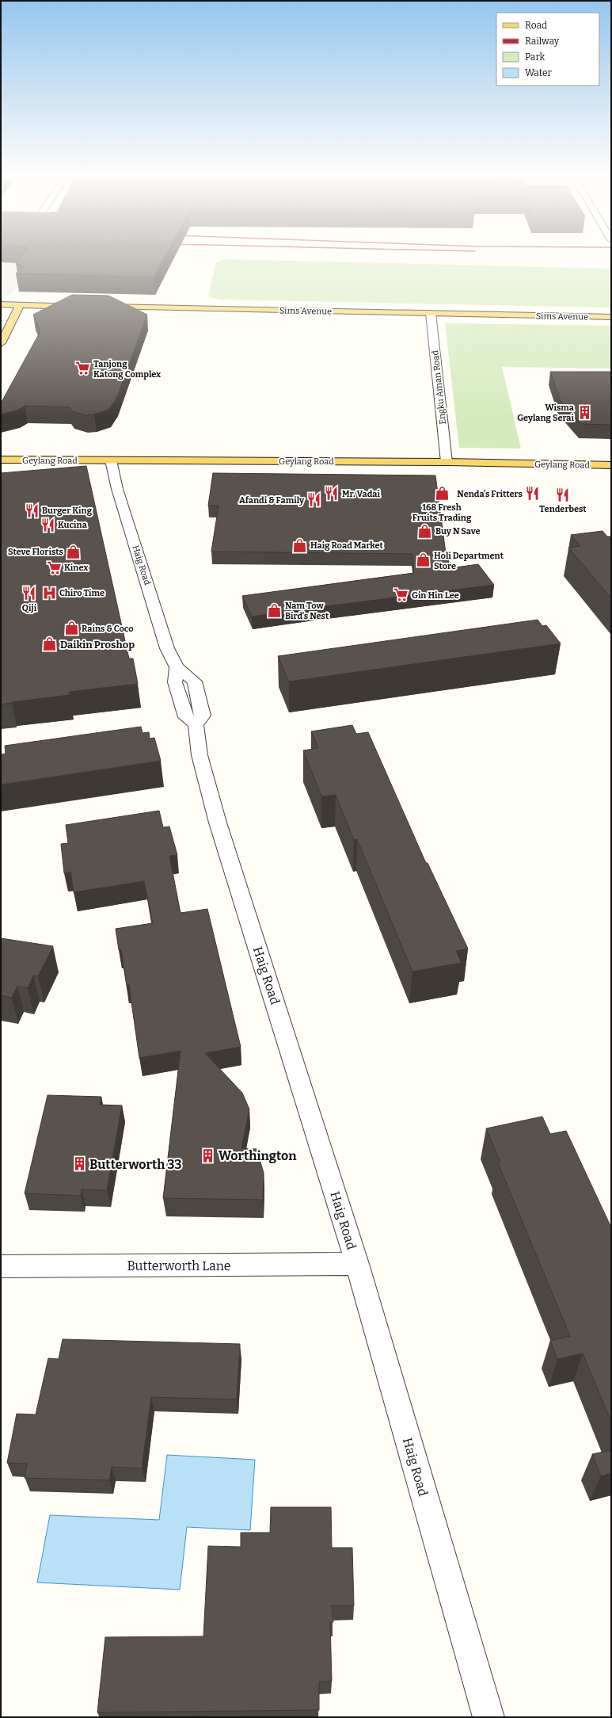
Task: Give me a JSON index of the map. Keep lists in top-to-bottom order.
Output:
{
  "streets": {
    "main road": ["Sims Avenue", "Geylang Road"],
    "street": ["Engku Aman Road", "Haig Road", "Butterworth Lane"]
  },
  "crossings": [
    ["Sims Avenue", "Engku Aman Road"],
    ["Engku Aman Road", "Geylang Road"],
    ["Geylang Road", "Haig Road"],
    ["Haig Road", "Butterworth Lane"]
  ],
  "places": {
    "supermarket": ["Tanjong Katong Complex", "Kinex", "Gin Hin Lee"],
    "building": ["Wisma Geylang Serai", "Worthington", "Butterworth 33"],
    "shop": [
      "168 Fresh Fruits Trading",
      "Buy N Save",
      "Haig Road Market",
      "Steve Florists",
      "Holi Department Store",
      "Nam Tow Bird’s Nest",
      "Rains & Coco",
      "Daikin Proshop"
    ],
    "restaurant": [
      "Mr. Vadai",
      "Nenda’s Fritters",
      "Tenderbest",
      "Afandi & Family",
      "Burger King",
      "Kucina",
      "Qiji"
    ],
    "hospital": ["Chiro Time"]
  },
  "legend": [
    "Road",
    "Railway",
    "Park",
    "Water"
  ]
}
